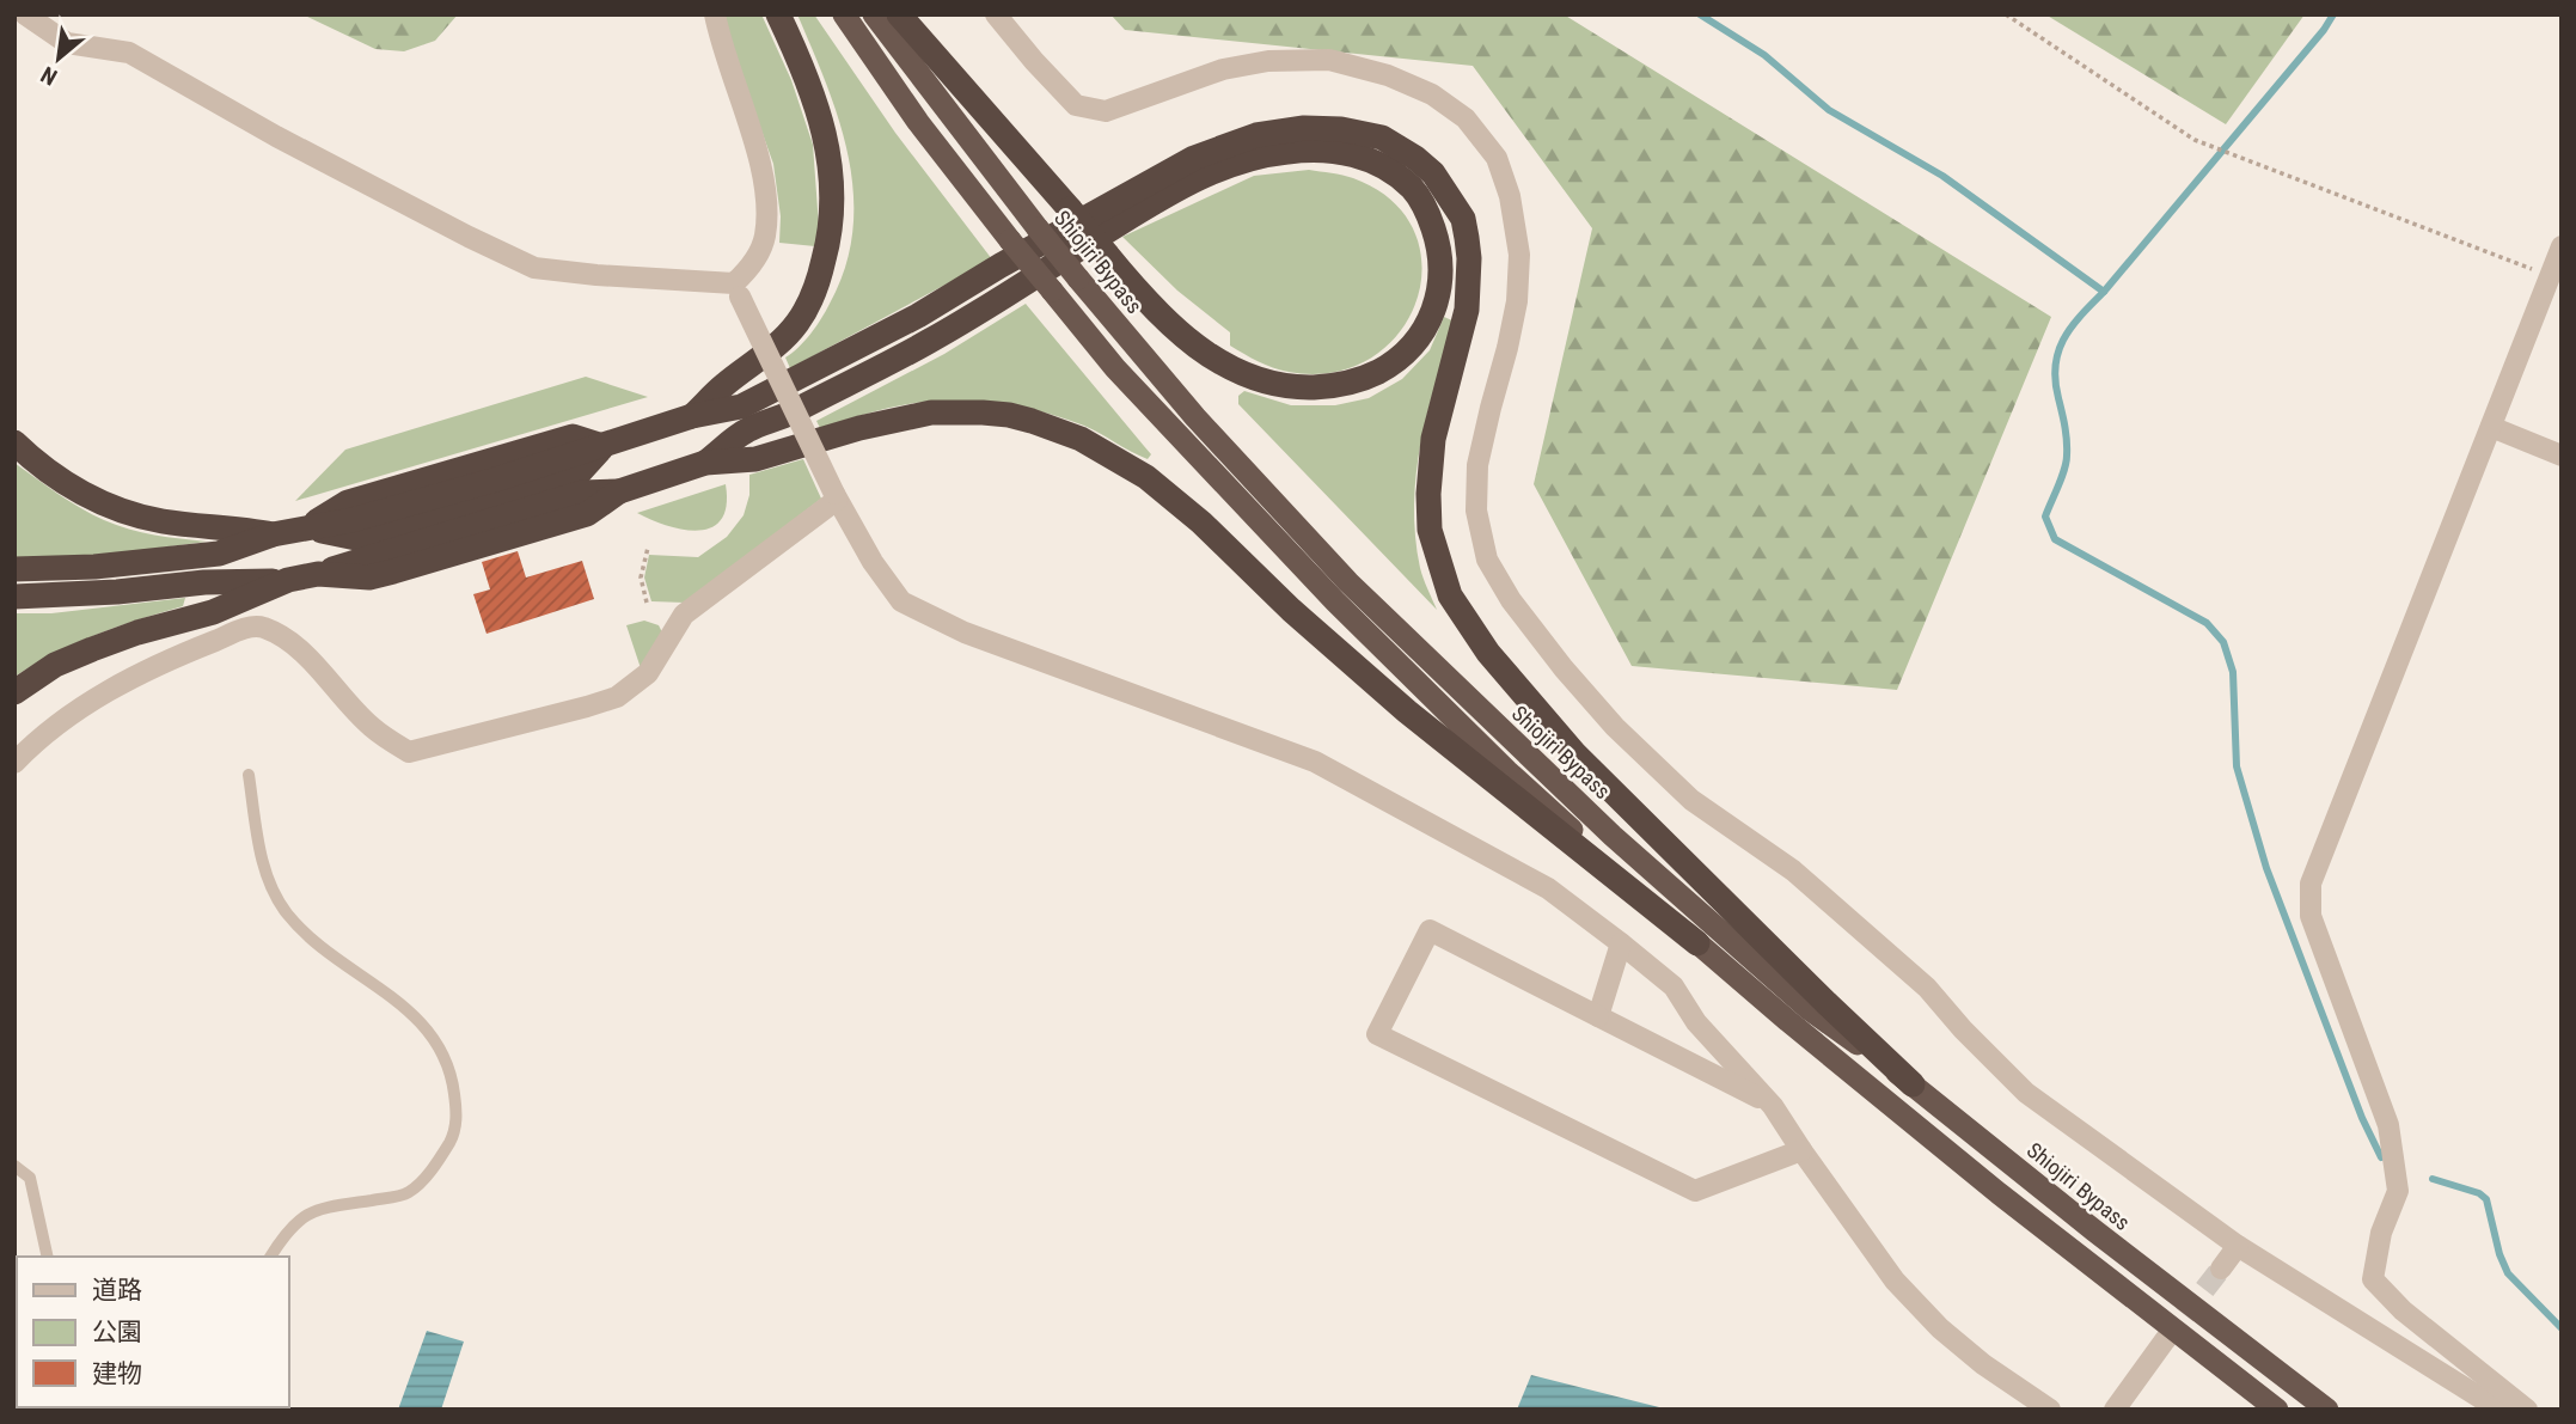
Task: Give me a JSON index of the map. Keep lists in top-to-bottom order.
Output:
{
  "streets": {
    "highway": ["Shiojiri Bypass"]
  },
  "legend": ["道路", "公園", "建物"],
  "north": "bottom left"
}
